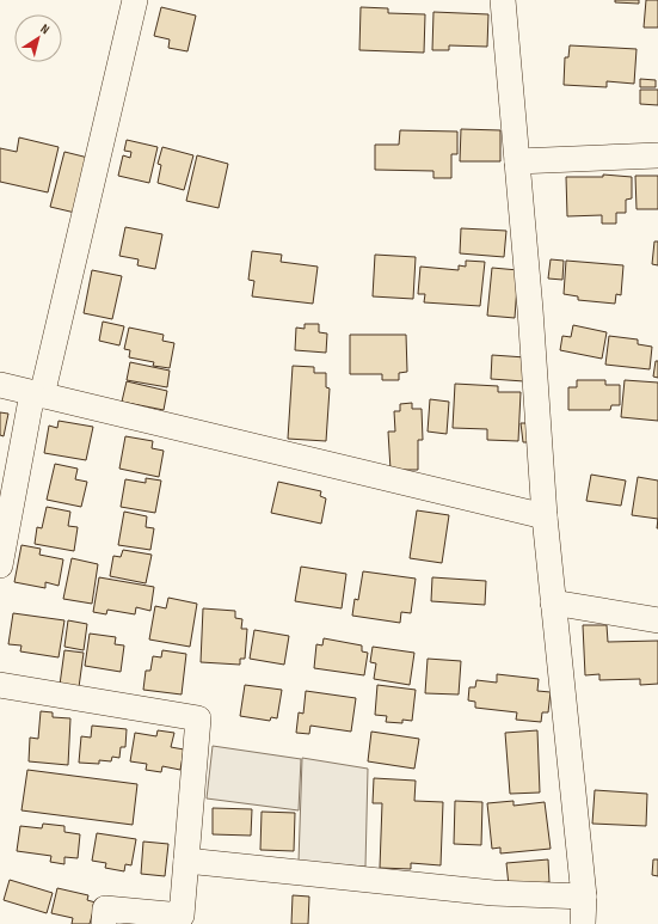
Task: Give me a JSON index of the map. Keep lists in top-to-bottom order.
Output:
{
  "north": "top right"
}
